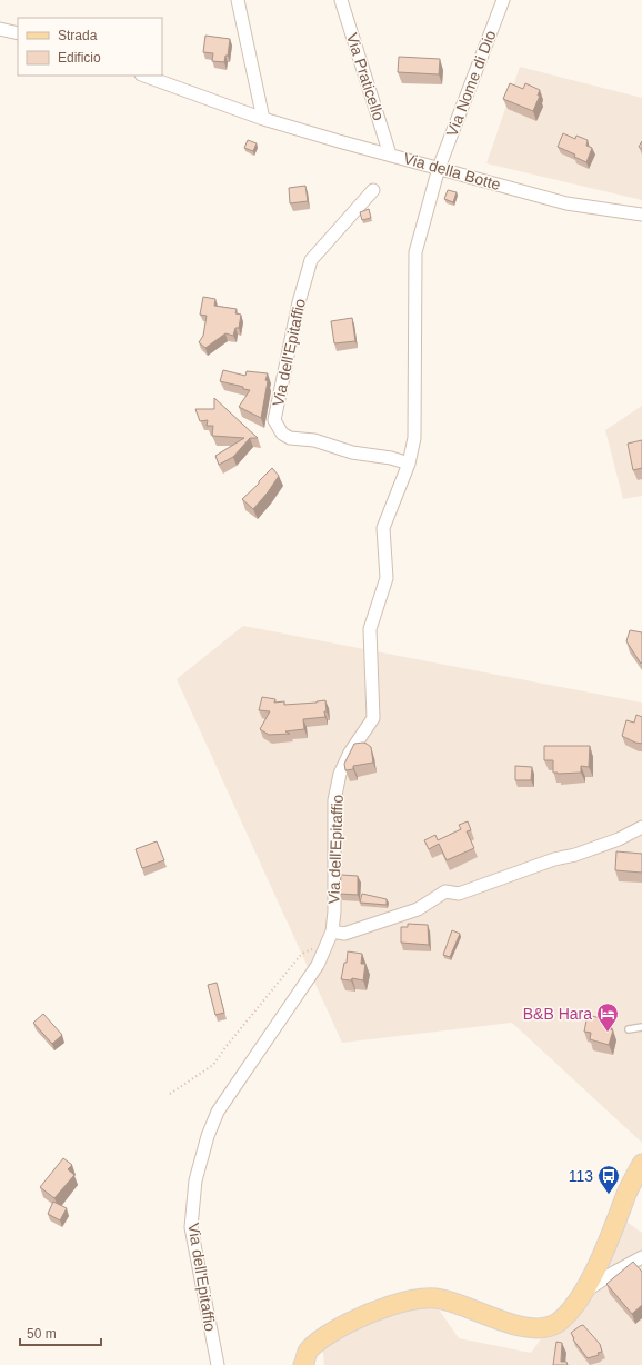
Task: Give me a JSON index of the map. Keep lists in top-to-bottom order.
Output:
{
  "streets": {
    "street": [
      "Via Praticello",
      "Via Nome di Dio",
      "Via della Botte",
      "Via dell'Epitaffio"
    ]
  },
  "crossings": [
    ["Via Praticello", "Via della Botte"],
    ["Via Nome di Dio", "Via della Botte"],
    ["Via Nome di Dio", "Via dell'Epitaffio"],
    ["Via della Botte", "Via dell'Epitaffio"]
  ],
  "places": {
    "hotel": ["B&B Hara"],
    "bus stop": ["113"]
  },
  "legend": ["Strada", "Edificio"],
  "scale_bar": "50 m"
}
